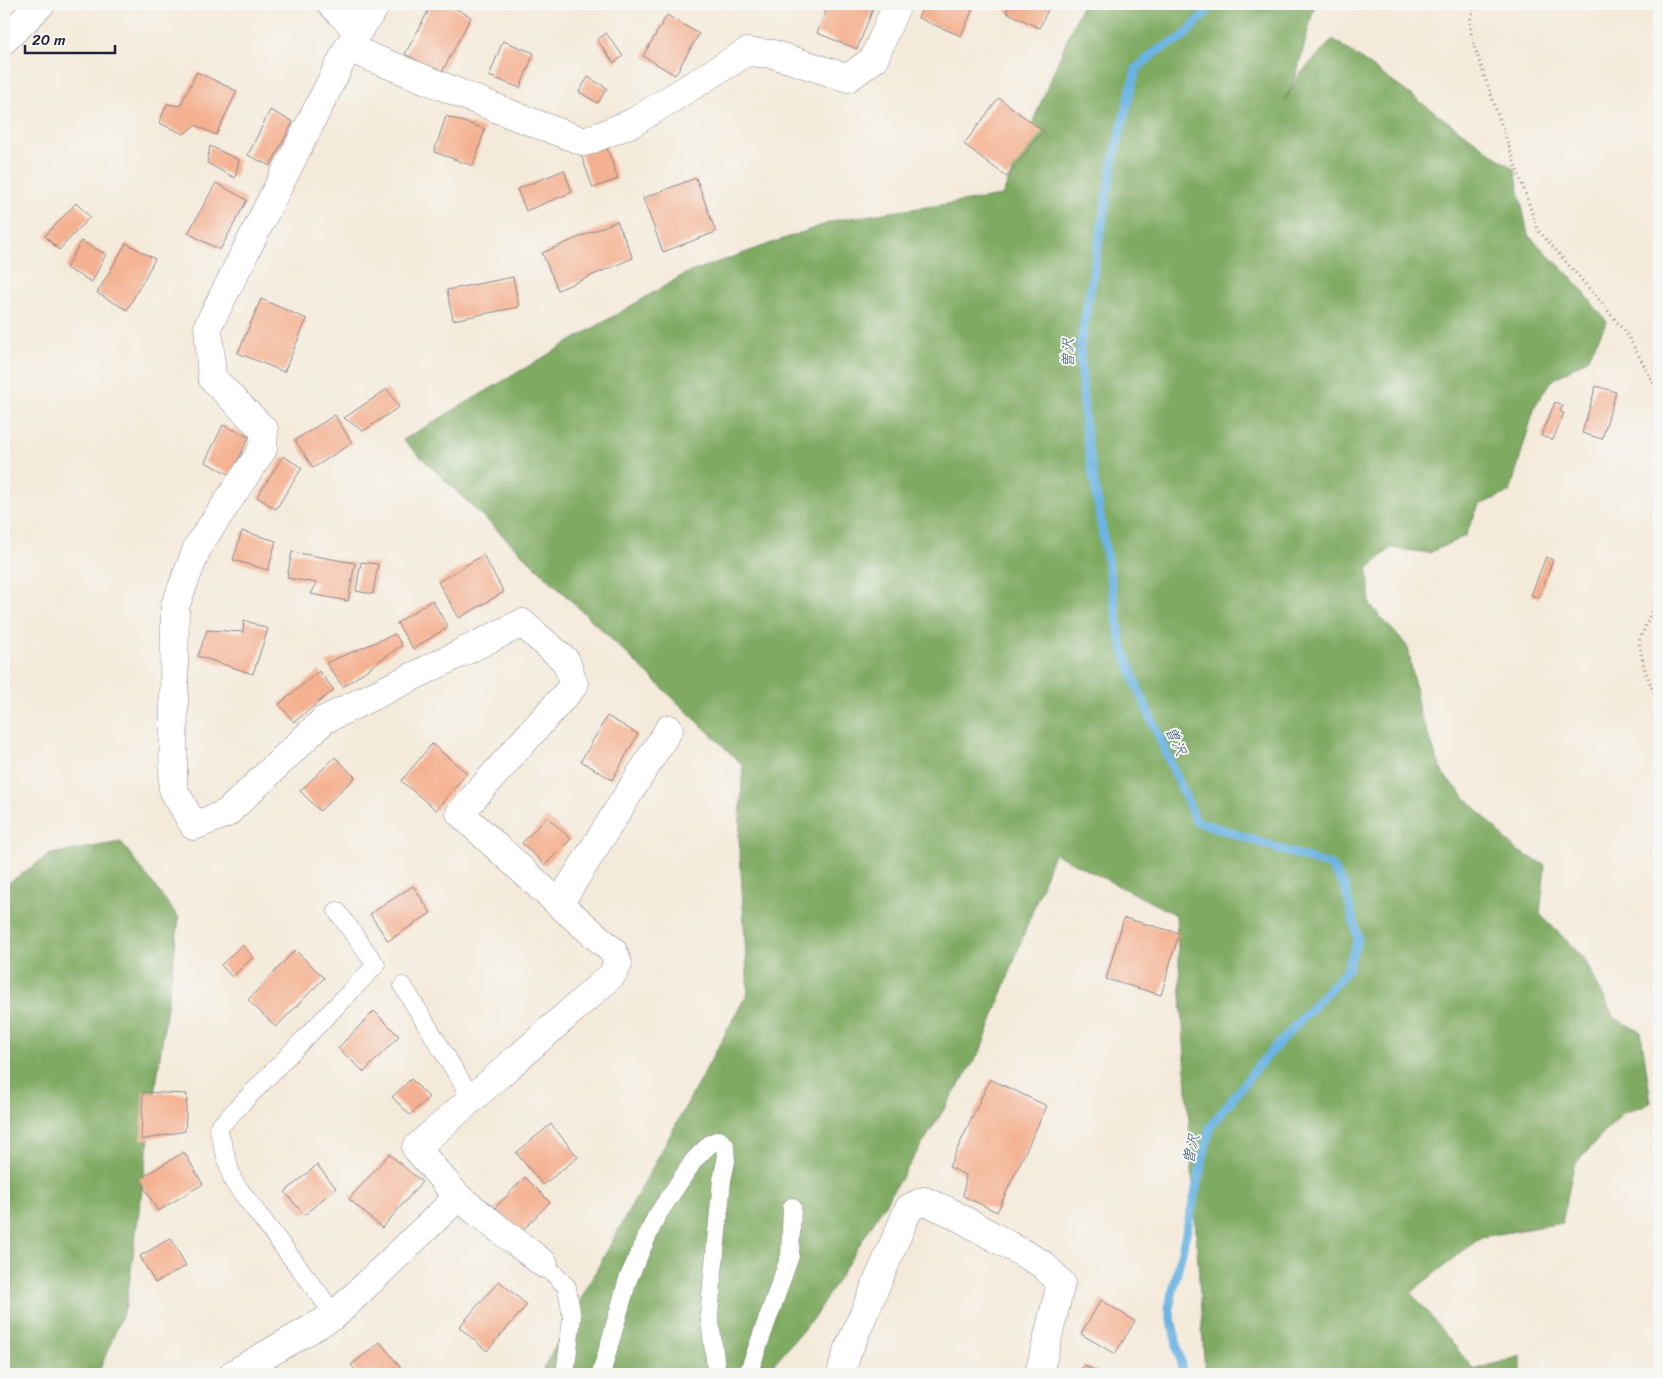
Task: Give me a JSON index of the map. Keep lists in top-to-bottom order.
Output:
{
  "water": ["曽沢"],
  "scale_bar": "20 m"
}
